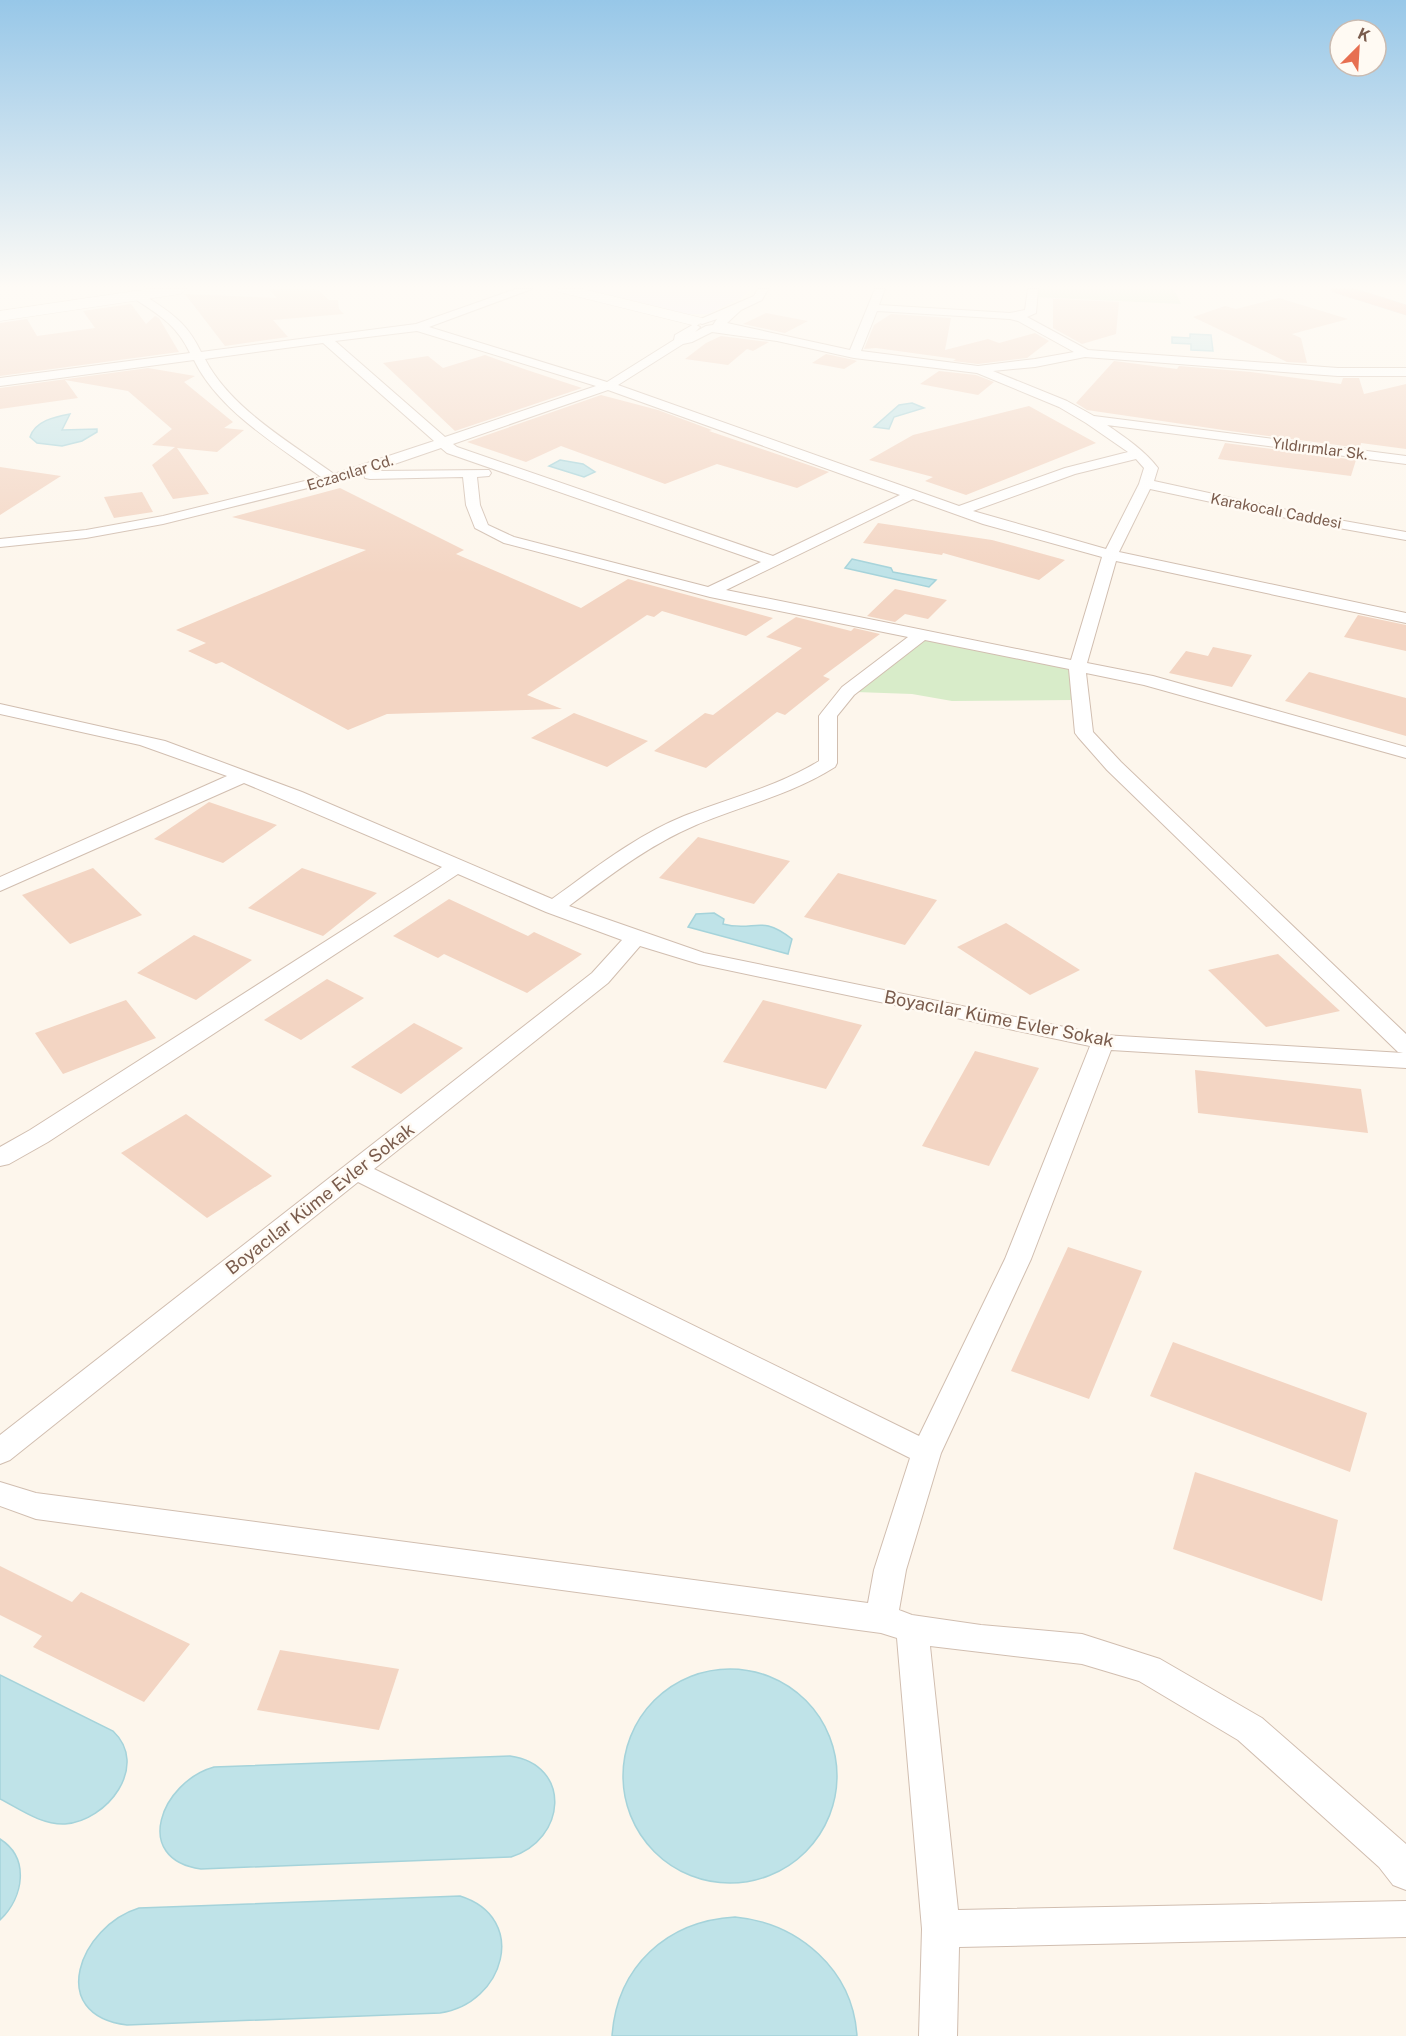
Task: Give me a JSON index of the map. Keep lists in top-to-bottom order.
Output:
{
  "streets": {
    "street": [
      "Yıldırımlar Sk.",
      "Eczacılar Cd.",
      "Karakocalı Caddesi",
      "Boyacılar Küme Evler Sokak"
    ]
  },
  "north": "top right"
}
